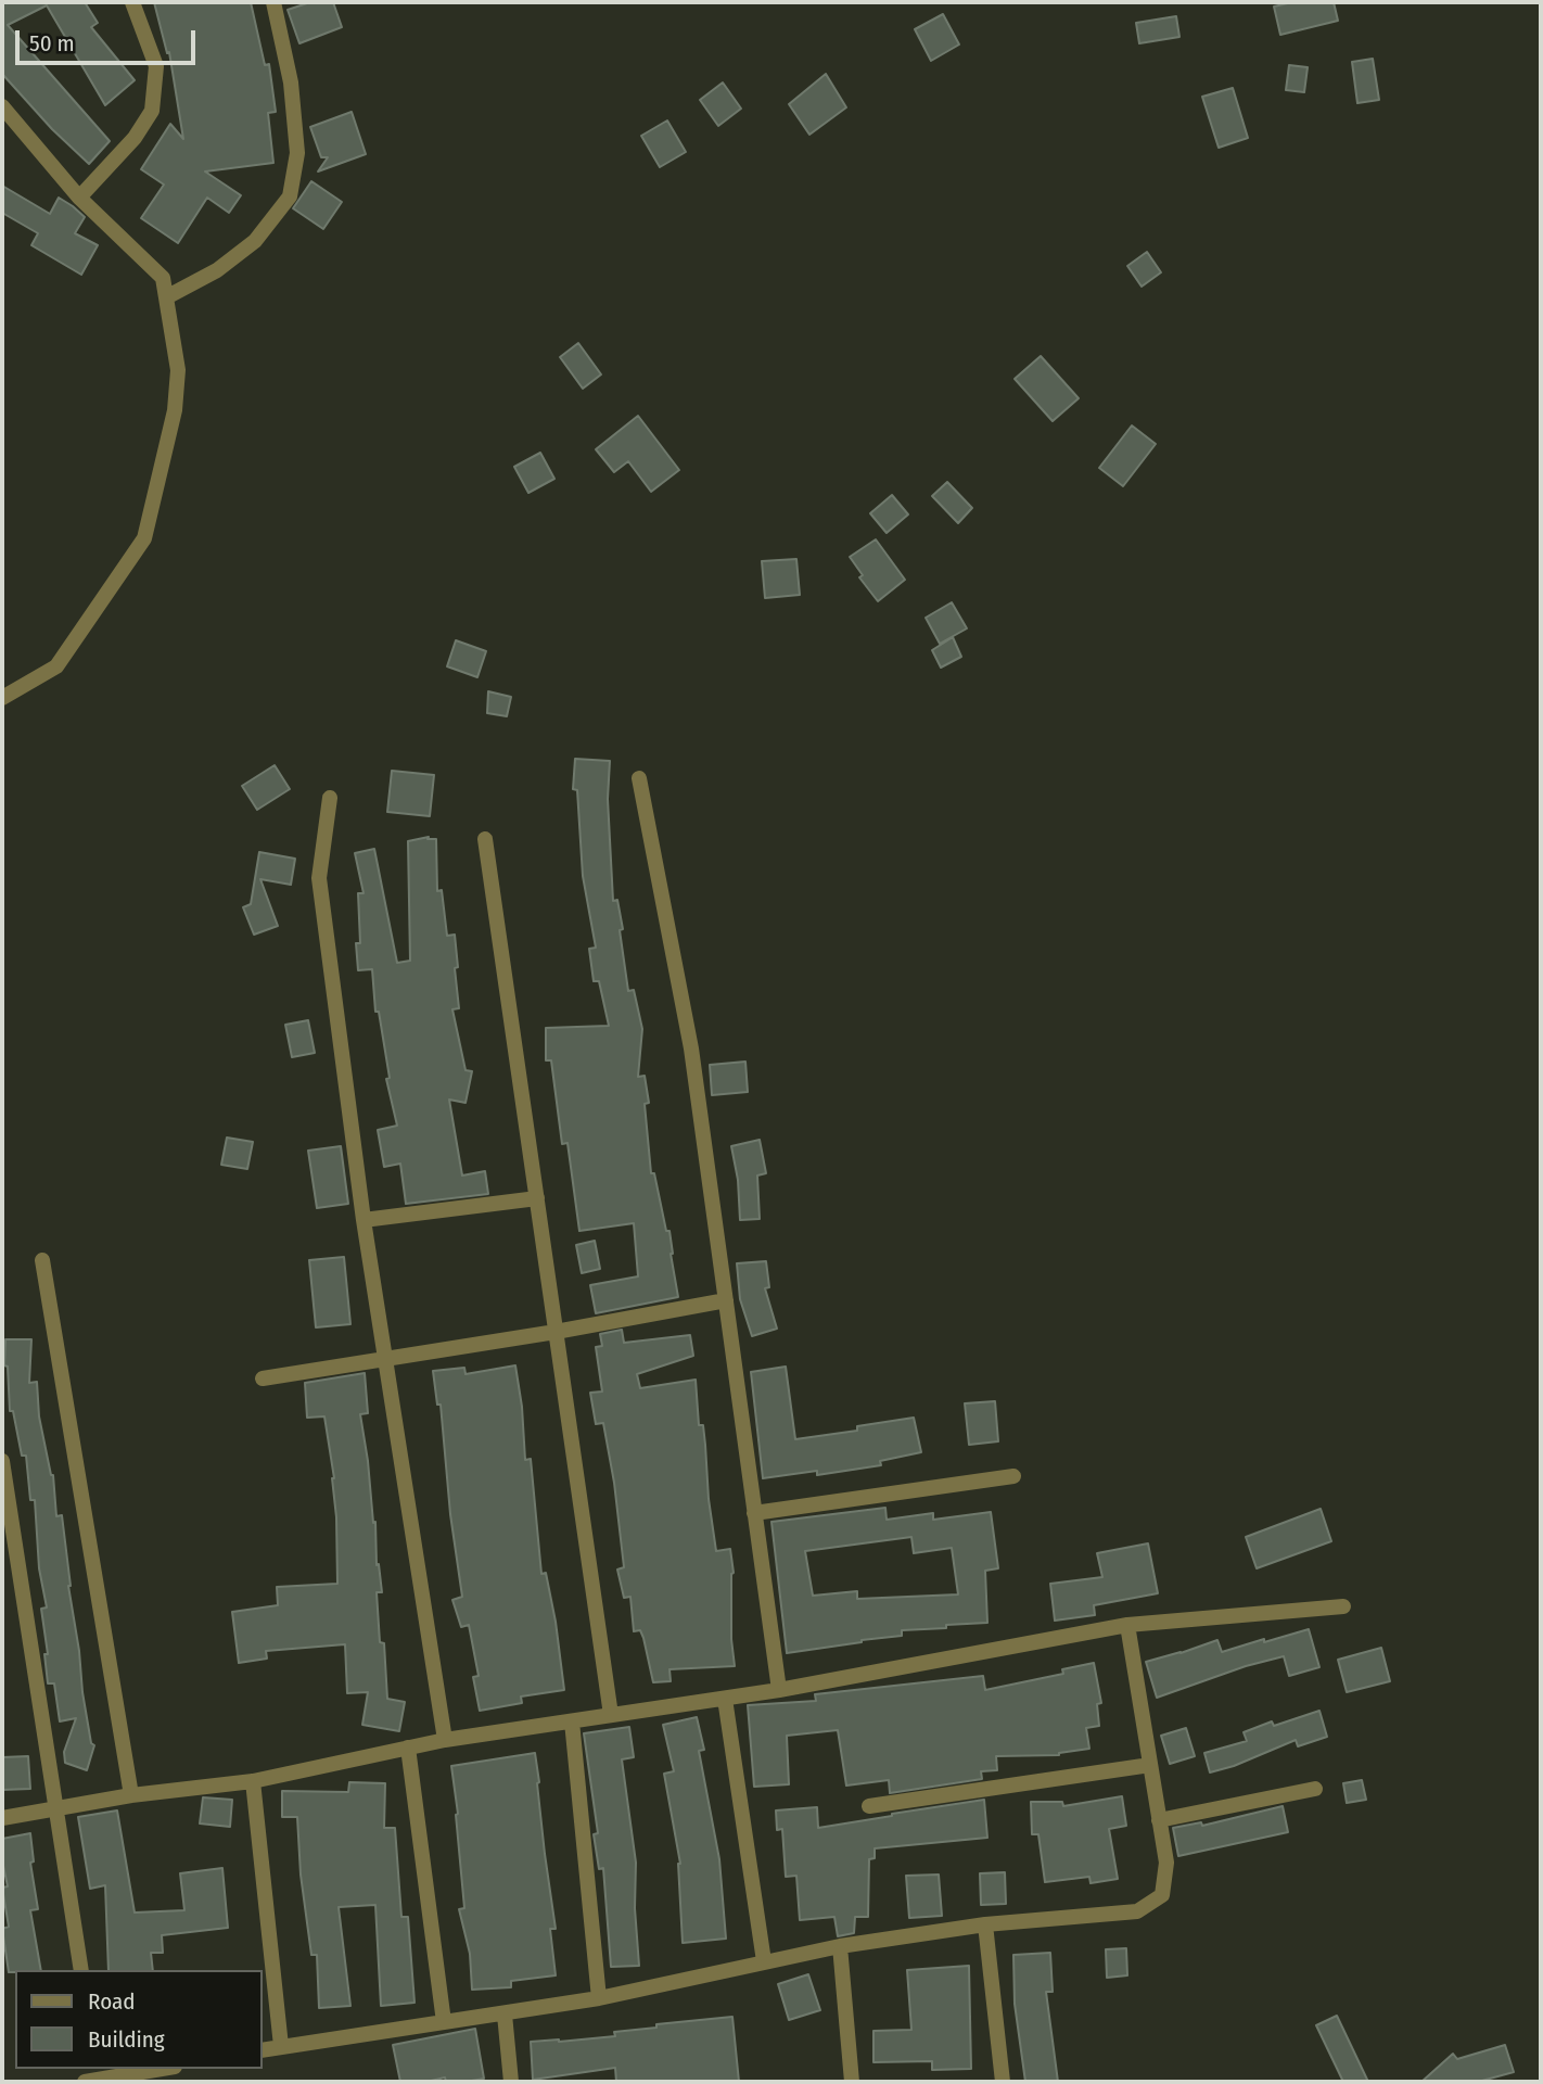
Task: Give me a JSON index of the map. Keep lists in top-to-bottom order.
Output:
{
  "legend": ["Road", "Building"],
  "scale_bar": "50 m"
}
